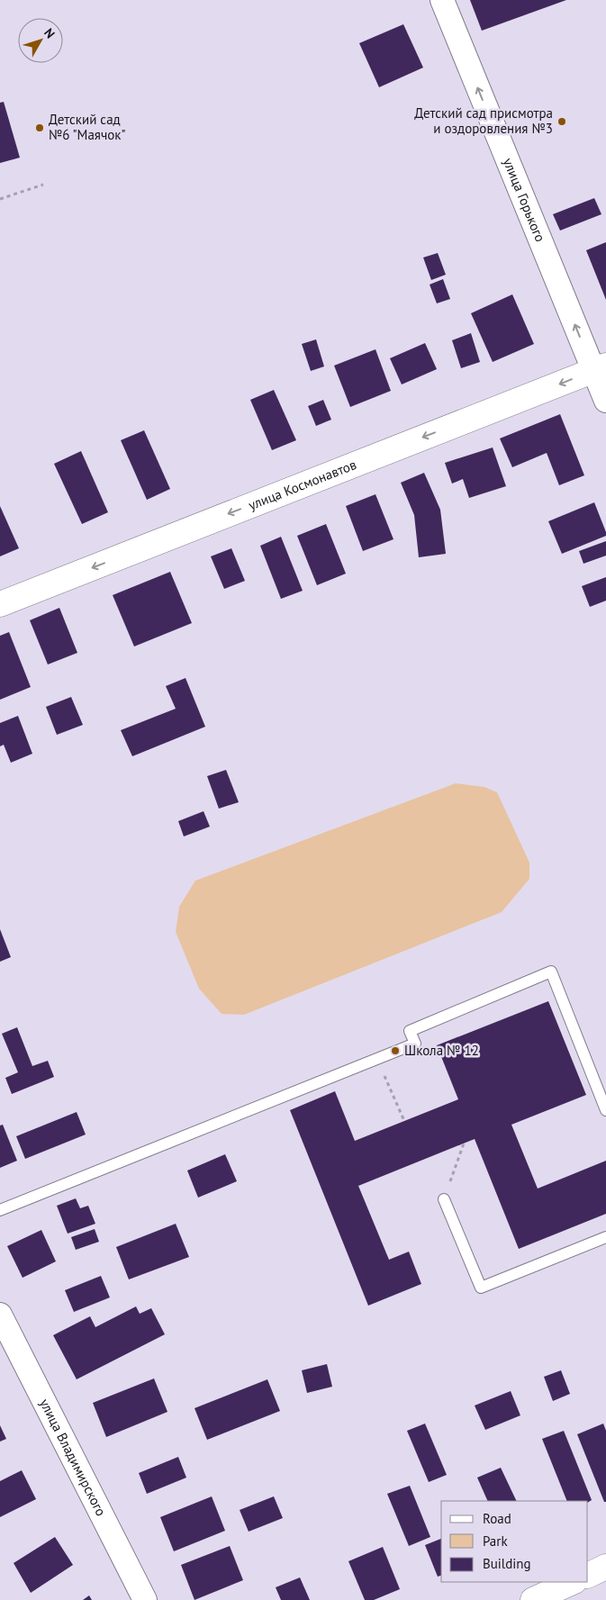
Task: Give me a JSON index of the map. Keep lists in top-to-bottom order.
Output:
{
  "streets": {
    "street": ["улица Горького", "улица Космонавтов", "улица Владимирского"]
  },
  "crossings": [
    ["улица Горького", "улица Космонавтов"]
  ],
  "one_way": ["улица Горького", "улица Космонавтов"],
  "places": ["Детский сад присмотра и оздоровления №3", "Детский сад №6 \"Маячок\"", "Школа № 12"],
  "legend": ["Road", "Park", "Building"],
  "north": "top right"
}
